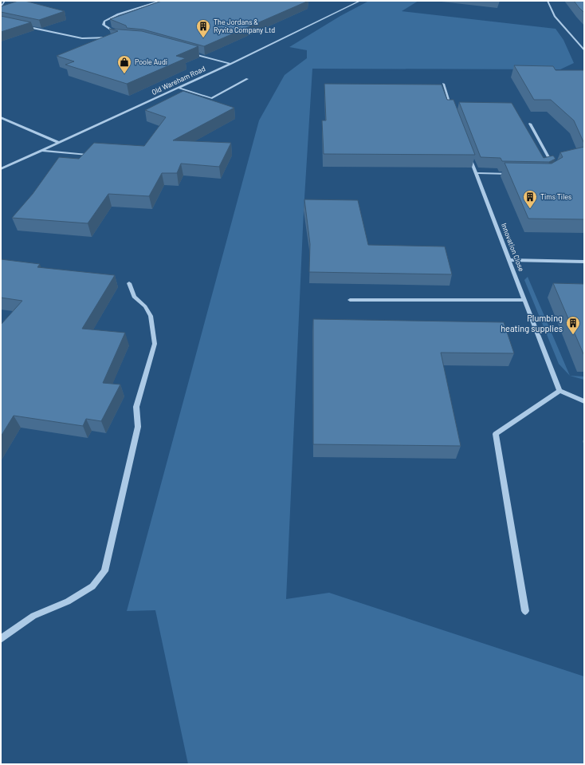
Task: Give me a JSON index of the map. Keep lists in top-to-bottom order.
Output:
{
  "streets": {
    "street": ["Old Wareham Road", "Innovation Close"]
  },
  "places": {
    "building": ["The Jordans & Ryvita Company Ltd", "Tims Tiles", "Plumbing heating supplies"],
    "shop": ["Poole Audi"]
  }
}
